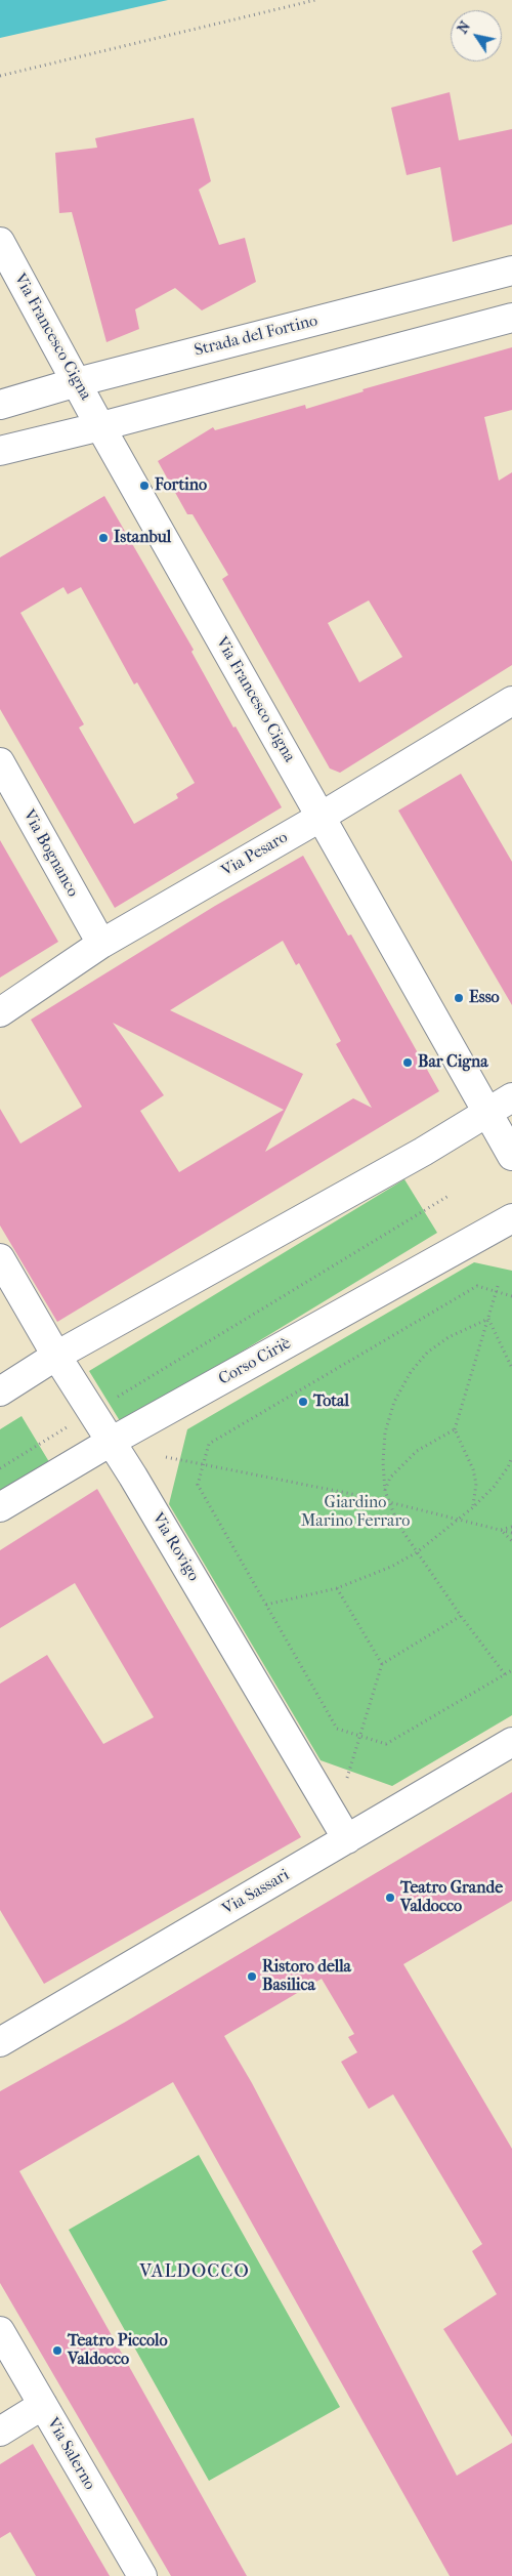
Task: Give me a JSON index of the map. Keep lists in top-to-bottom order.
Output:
{
  "streets": {
    "street": [
      "Strada del Fortino",
      "Via Francesco Cigna",
      "Via Bognanco",
      "Via Pesaro",
      "Corso Ciriè",
      "Via Rovigo",
      "Via Sassari",
      "Via Salerno"
    ]
  },
  "crossings": [
    ["Strada del Fortino", "Via Francesco Cigna"],
    ["Via Francesco Cigna", "Via Pesaro"],
    ["Via Bognanco", "Via Pesaro"],
    ["Corso Ciriè", "Via Rovigo"],
    ["Via Rovigo", "Via Sassari"]
  ],
  "districts": ["VALDOCCO"],
  "parks": ["Giardino Marino Ferraro"],
  "places": [
    "Fortino",
    "Istanbul",
    "Esso",
    "Bar Cigna",
    "Total",
    "Teatro Grande Valdocco",
    "Ristoro della Basilica",
    "Teatro Piccolo Valdocco"
  ],
  "north": "top left"
}
